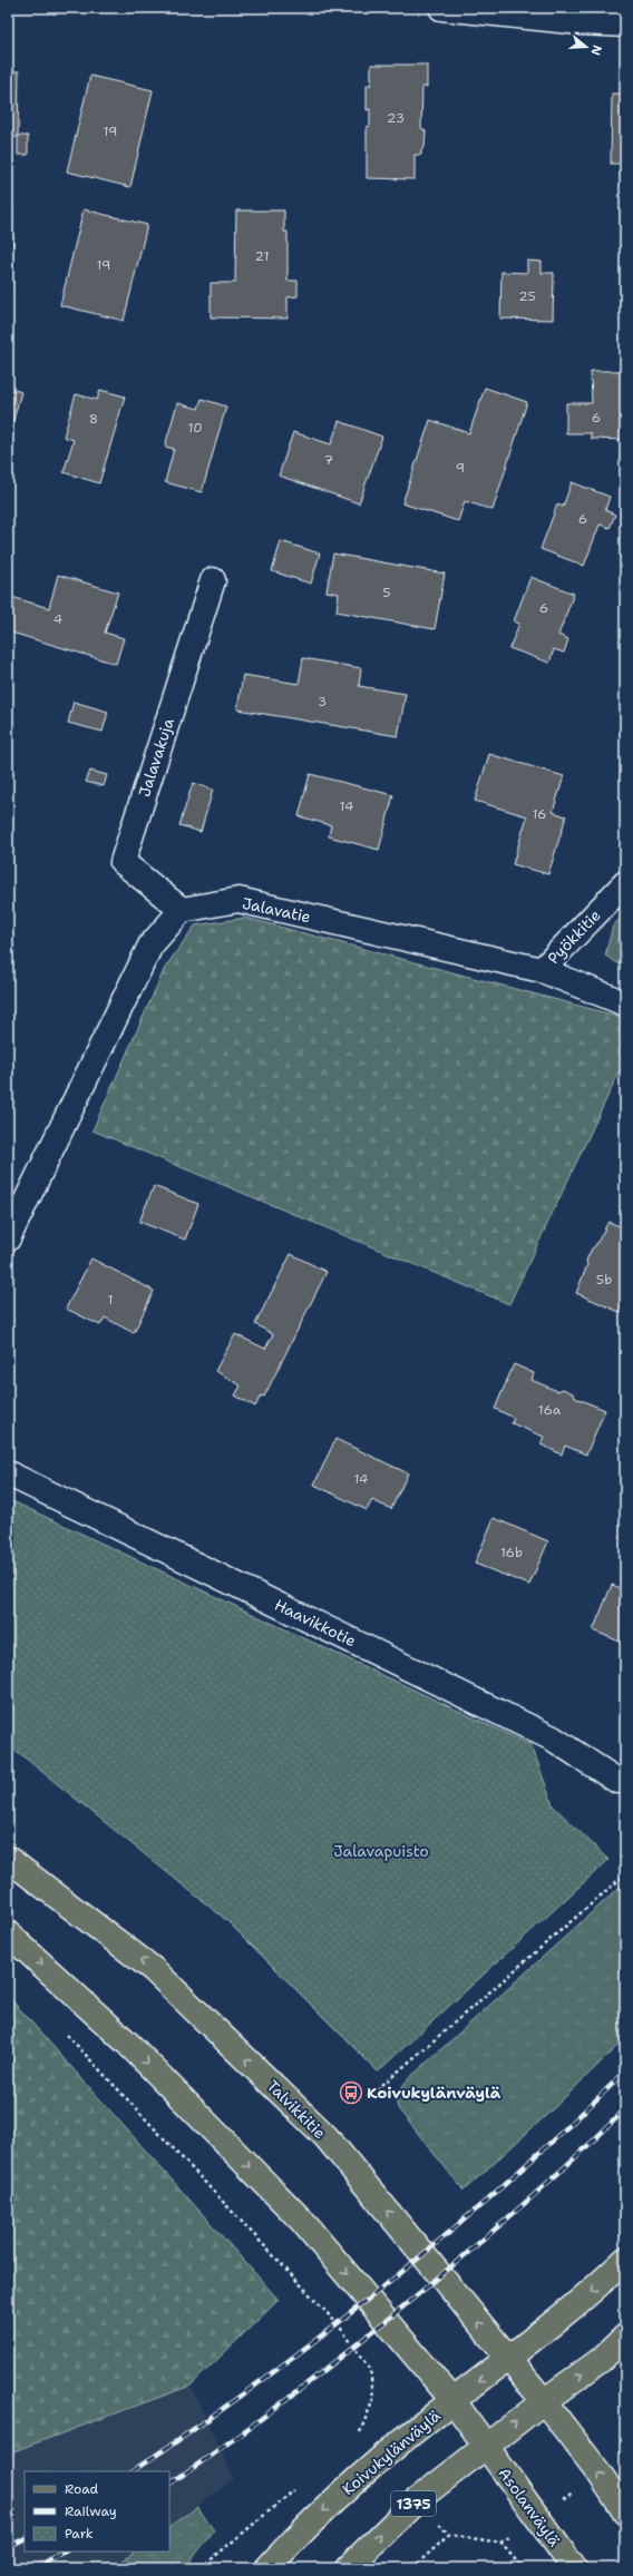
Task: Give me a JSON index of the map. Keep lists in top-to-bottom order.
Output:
{
  "streets": {
    "main road": [
      "Talvikkitie",
      "Koivukylänväylä",
      "1375",
      "Asolanväylä"
    ],
    "street": [
      "Jalavakuja",
      "Jalavatie",
      "Pyökkitie",
      "Haavikkotie"
    ]
  },
  "crossings": [
    ["Jalavakuja", "Jalavatie"],
    ["Jalavatie", "Pyökkitie"],
    ["Talvikkitie", "Koivukylänväylä"],
    ["Talvikkitie", "1375"],
    ["1375", "Asolanväylä"]
  ],
  "parks": ["Jalavapuisto"],
  "places": {
    "bus stop": ["Koivukylänväylä"]
  },
  "house_numbers": [
    "23",
    "19",
    "21",
    "19",
    "25",
    "6",
    "8",
    "10",
    "7",
    "9",
    "6",
    "5",
    "6",
    "4",
    "3",
    "14",
    "16",
    "5b",
    "1",
    "16a",
    "14",
    "16b"
  ],
  "legend": ["Road", "Railway", "Park"],
  "north": "right"
}
